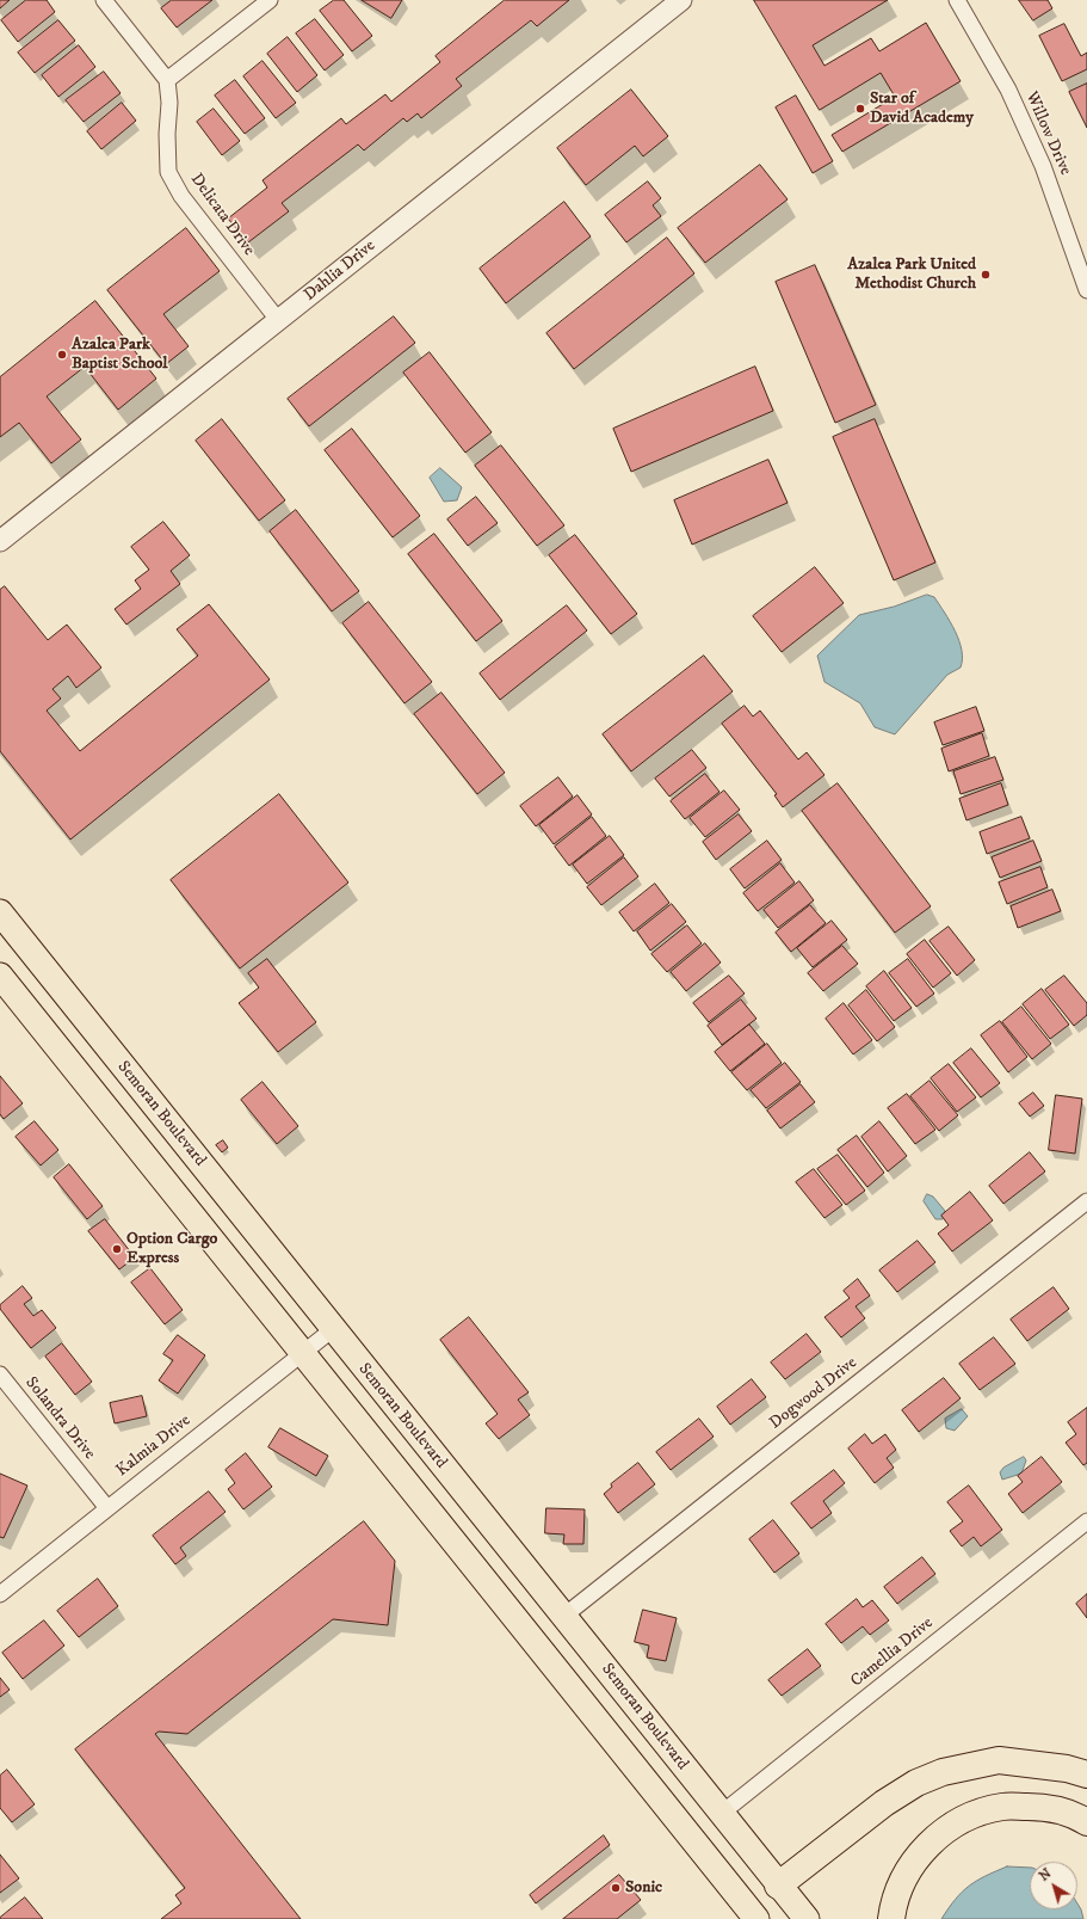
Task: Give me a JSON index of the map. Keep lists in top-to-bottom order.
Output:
{
  "streets": {
    "main road": ["Semoran Boulevard"],
    "street": [
      "Willow Drive",
      "Delicata Drive",
      "Dahlia Drive",
      "Dogwood Drive",
      "Solandra Drive",
      "Kalmia Drive",
      "Camellia Drive"
    ]
  },
  "crossings": [
    ["Delicata Drive", "Dahlia Drive"],
    ["Semoran Boulevard", "Dogwood Drive"],
    ["Semoran Boulevard", "Kalmia Drive"],
    ["Semoran Boulevard", "Camellia Drive"],
    ["Solandra Drive", "Kalmia Drive"]
  ],
  "places": [
    "Star of David Academy",
    "Azalea Park United Methodist Church",
    "Azalea Park Baptist School",
    "Option Cargo Express",
    "Sonic"
  ],
  "north": "top left"
}
